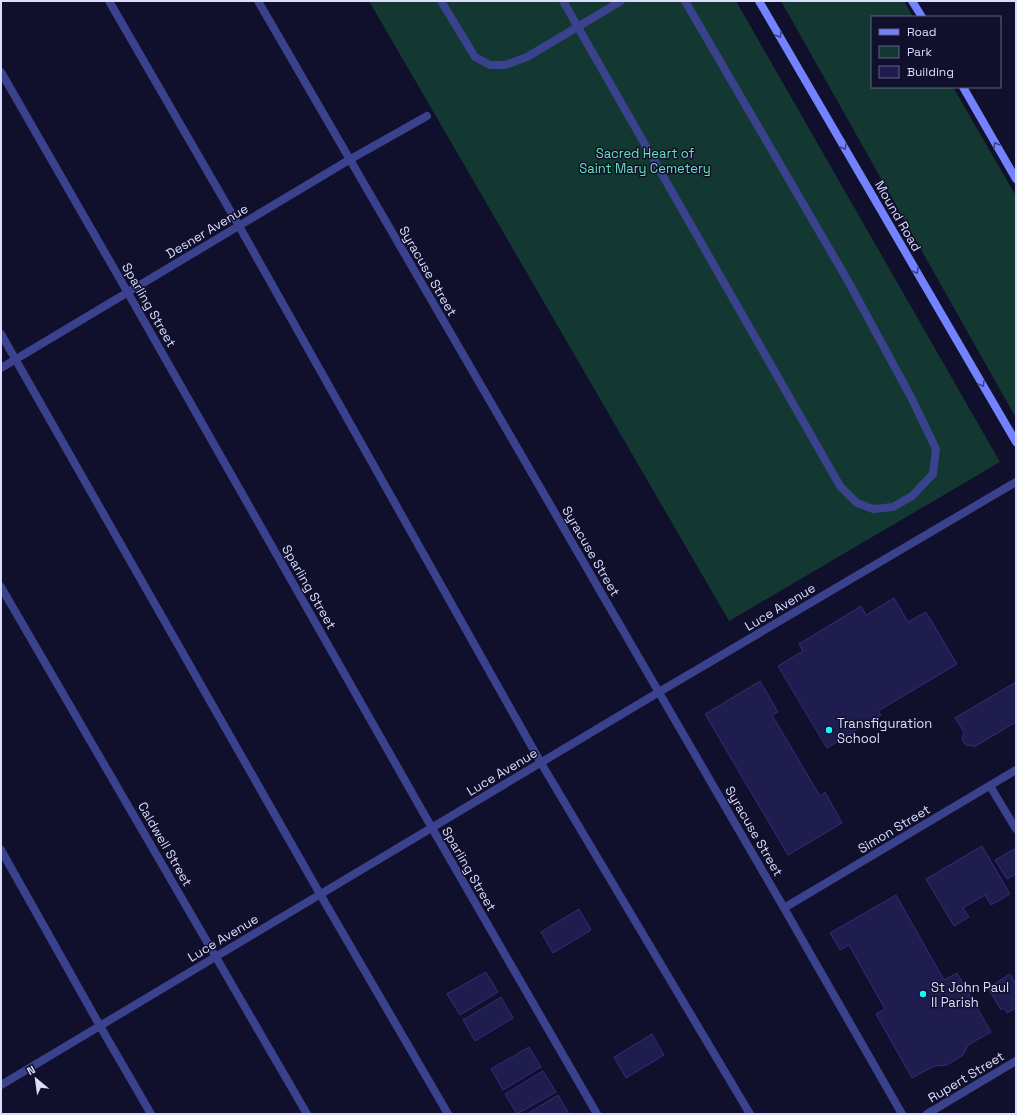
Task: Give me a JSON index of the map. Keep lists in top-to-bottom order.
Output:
{
  "streets": {
    "main road": ["Mound Road"],
    "street": [
      "Desner Avenue",
      "Syracuse Street",
      "Sparling Street",
      "Luce Avenue",
      "Simon Street",
      "Caldwell Street",
      "Rupert Street"
    ]
  },
  "crossings": [
    ["Desner Avenue", "Syracuse Street"],
    ["Desner Avenue", "Sparling Street"],
    ["Syracuse Street", "Luce Avenue"],
    ["Syracuse Street", "Simon Street"],
    ["Sparling Street", "Luce Avenue"],
    ["Luce Avenue", "Caldwell Street"]
  ],
  "one_way": ["Mound Road"],
  "parks": ["Sacred Heart of Saint Mary Cemetery"],
  "places": ["Transfiguration School", "St John Paul II Parish"],
  "legend": ["Road", "Park", "Building"],
  "north": "top left"
}
